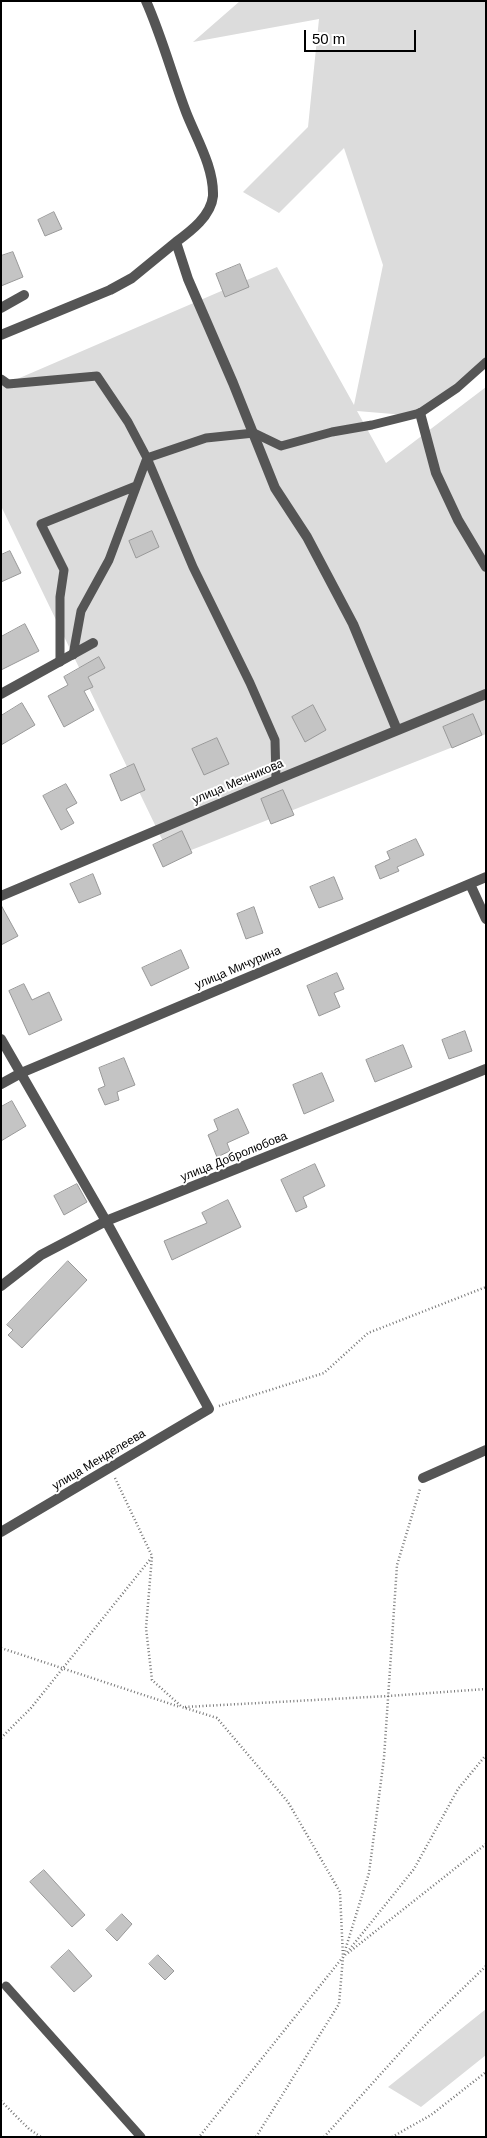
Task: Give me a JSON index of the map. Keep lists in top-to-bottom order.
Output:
{
  "streets": {
    "street": [
      "улица Мечникова",
      "улица Мичурина",
      "улица Добролюбова",
      "улица Менделеева"
    ]
  },
  "scale_bar": "50 m"
}
